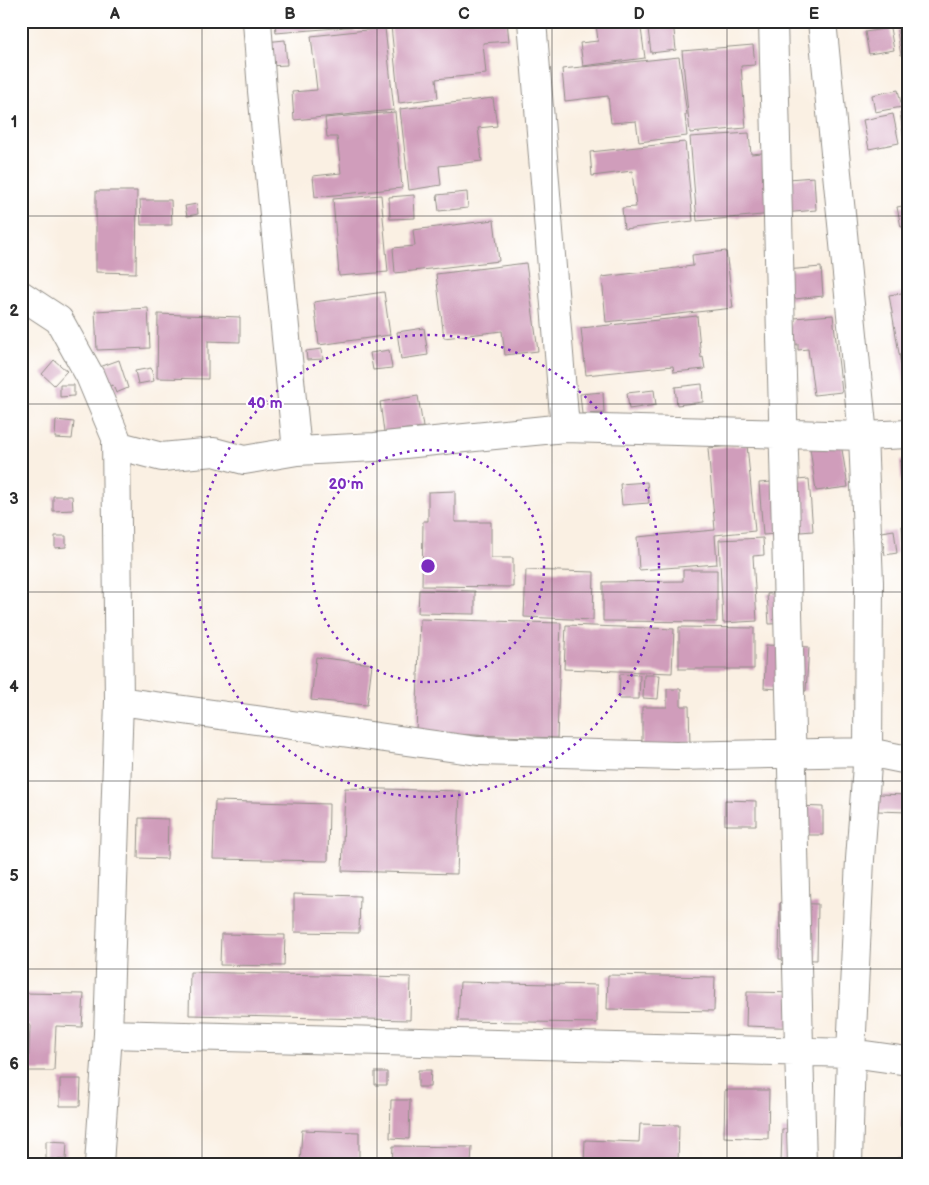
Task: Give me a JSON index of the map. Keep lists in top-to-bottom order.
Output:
{
  "grid": {
    "columns": [
      "A",
      "B",
      "C",
      "D",
      "E"
    ],
    "rows": [
      "1",
      "2",
      "3",
      "4",
      "5",
      "6"
    ]
  },
  "rings": ["40 m", "20 m"]
}
